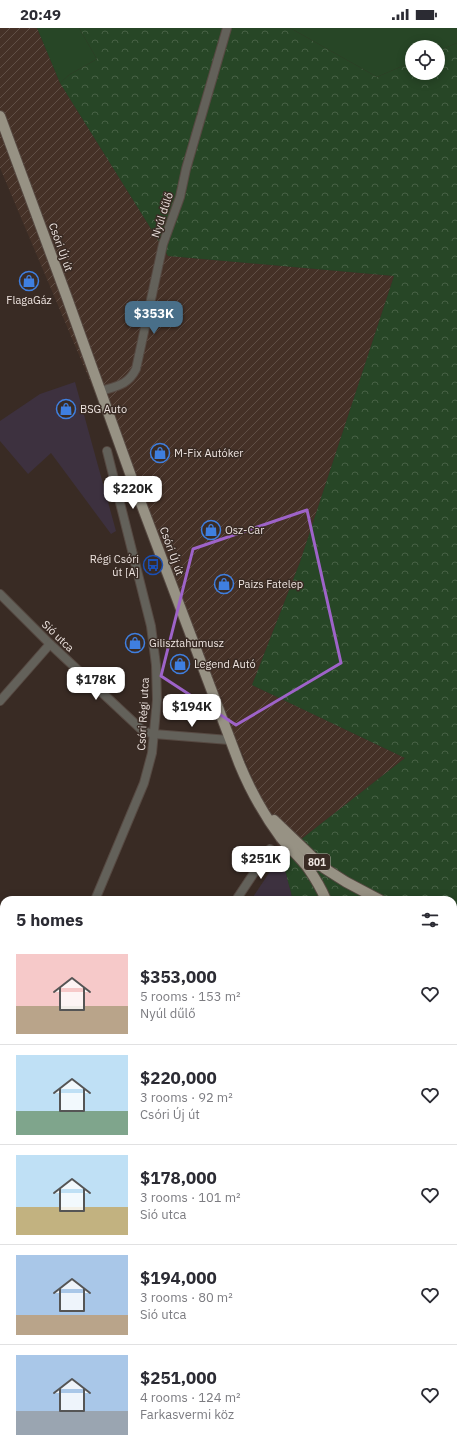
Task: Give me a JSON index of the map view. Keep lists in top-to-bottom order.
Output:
{
  "streets": {
    "main road": ["Csóri Új út", "801"],
    "street": ["Nyúl dűlő", "Sió utca", "Csóri Régi utca"]
  },
  "crossings": [
    ["Nyúl dűlő", "Csóri Új út"],
    ["Csóri Új út", "Sió utca"],
    ["Csóri Új út", "801"],
    ["Sió utca", "Csóri Régi utca"]
  ],
  "places": {
    "shop": [
      "FlagaGáz",
      "BSG Auto",
      "M-Fix Autóker",
      "Osz-Car",
      "Paizs Fatelep",
      "Gilisztahumusz",
      "Legend Autó"
    ],
    "bus stop": ["Régi Csóri út [A]"]
  },
  "page": {
    "status": "20:49",
    "price": [
      "$353K",
      "$220K",
      "$178K",
      "$194K",
      "$251K"
    ],
    "heading": "5 homes",
    "list": [
      {
        "name": "$353,000",
        "note": "5 rooms · 153 m² · Nyúl dűlő"
      },
      {
        "name": "$220,000",
        "note": "3 rooms · 92 m² · Csóri Új út"
      },
      {
        "name": "$178,000",
        "note": "3 rooms · 101 m² · Sió utca"
      },
      {
        "name": "$194,000",
        "note": "3 rooms · 80 m² · Sió utca"
      },
      {
        "name": "$251,000",
        "note": "4 rooms · 124 m² · Farkasvermi köz"
      }
    ]
  }
}
